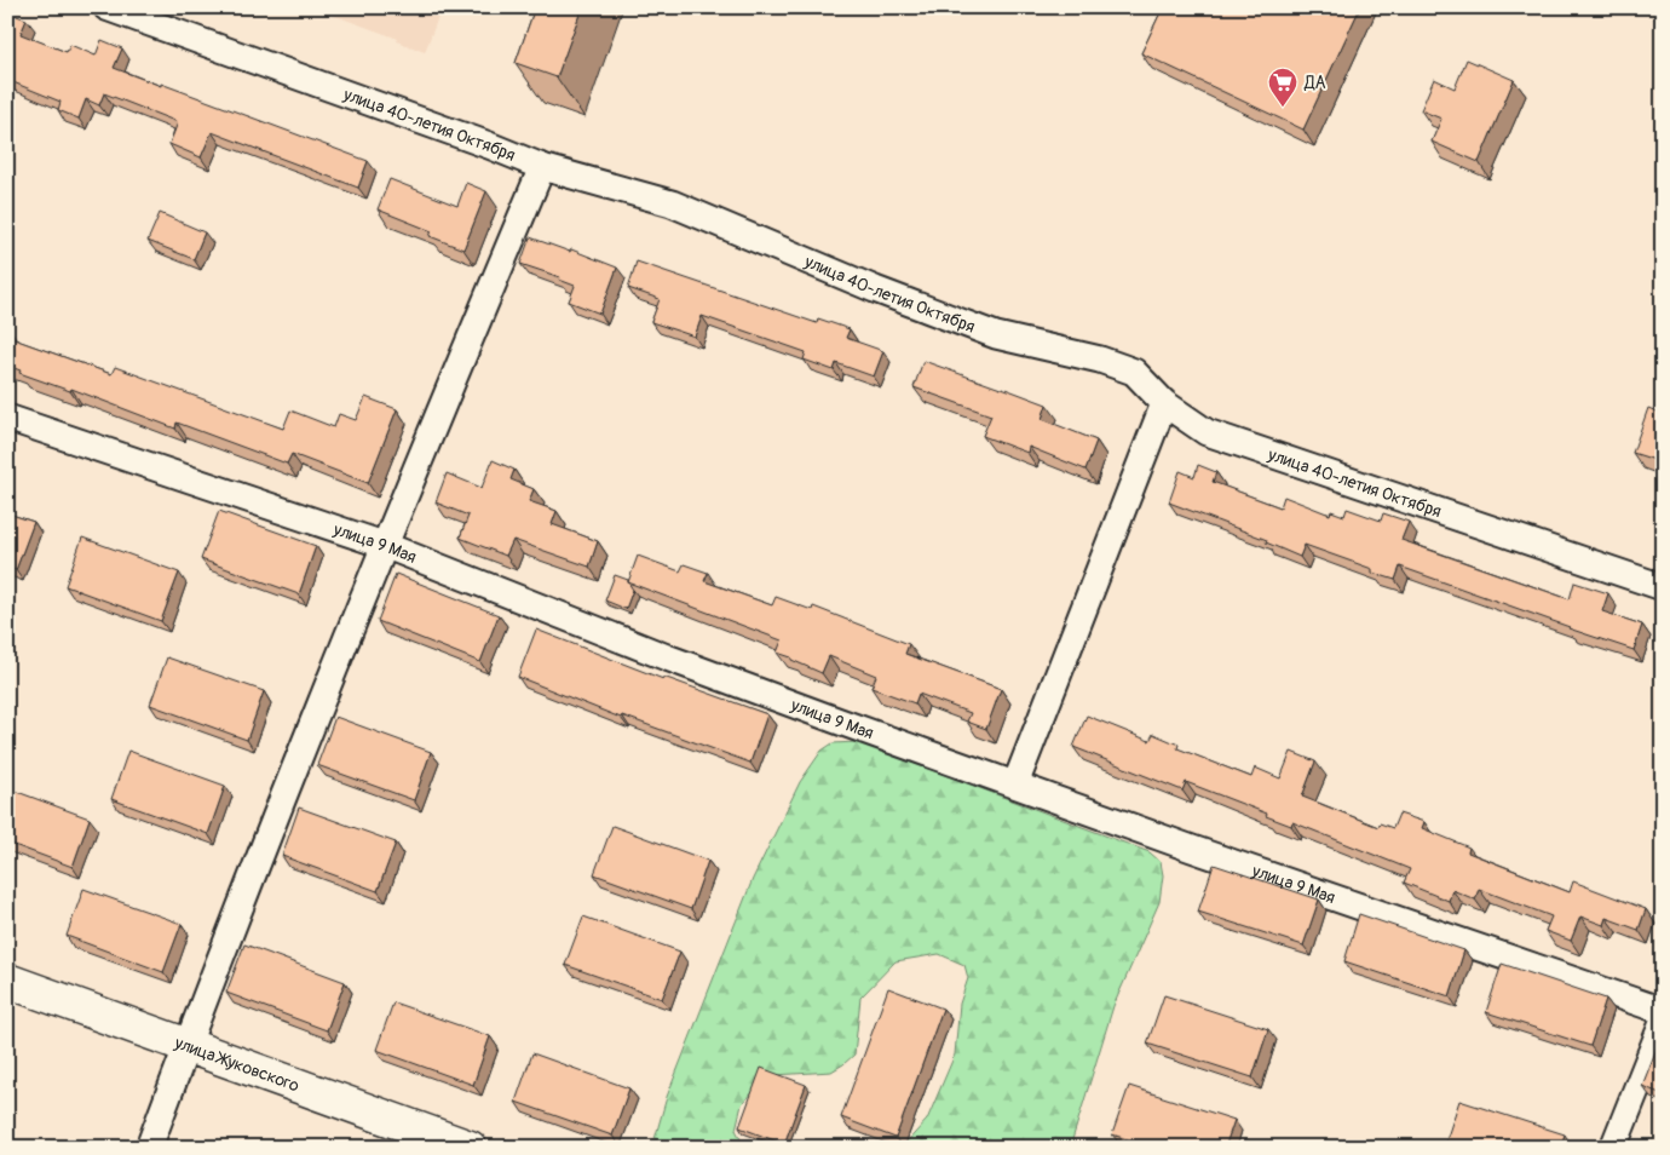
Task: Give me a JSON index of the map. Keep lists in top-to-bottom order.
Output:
{
  "streets": {
    "street": ["улица 40-летия Октября", "улица 9 Мая", "улица Жуковского"]
  },
  "places": {
    "supermarket": ["ДА"]
  }
}
